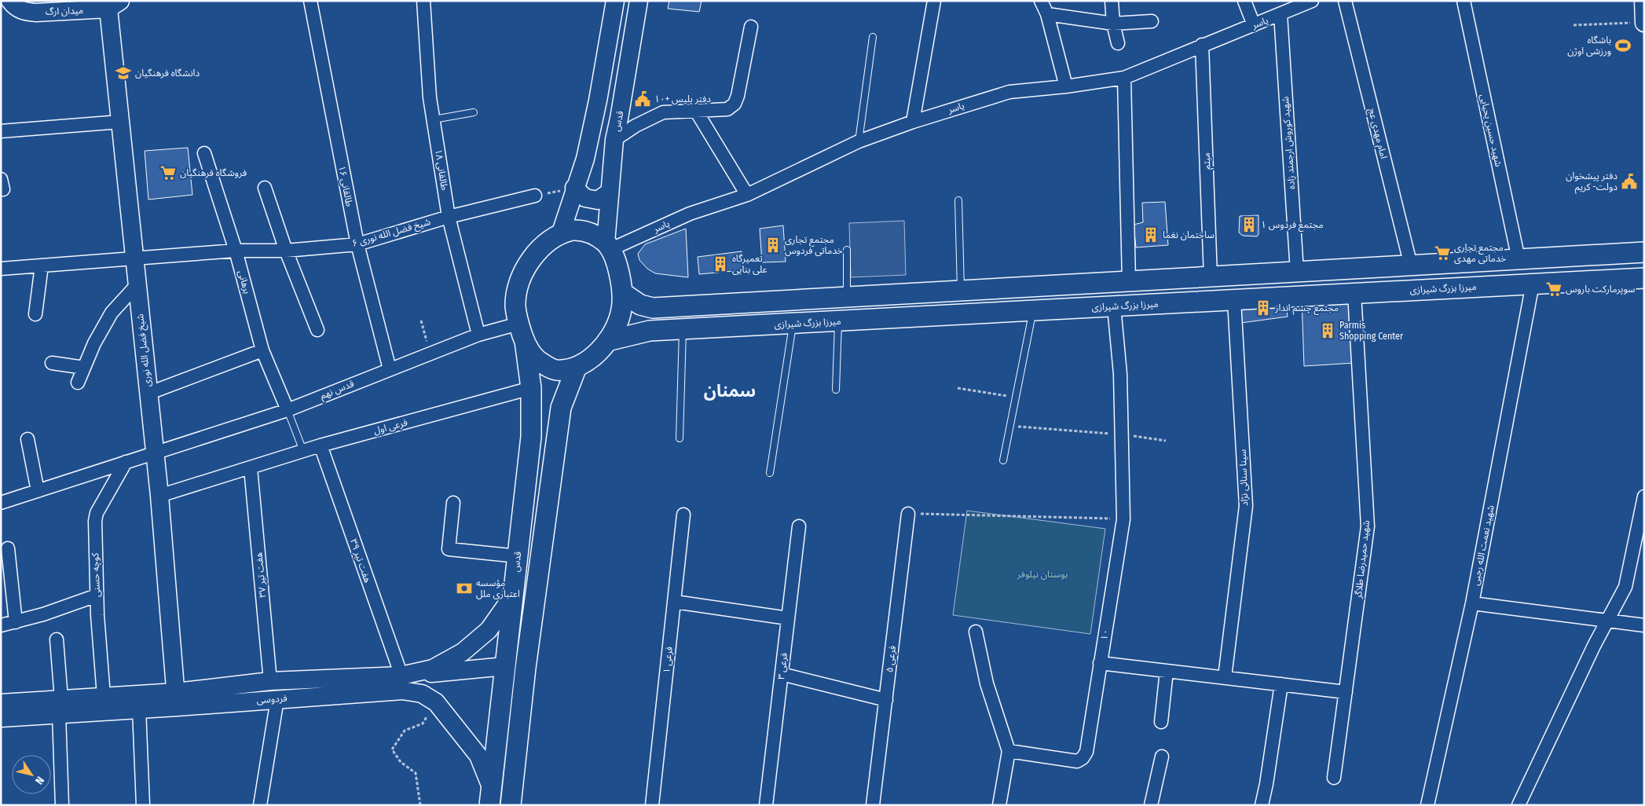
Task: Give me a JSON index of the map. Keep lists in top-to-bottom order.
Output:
{
  "streets": {
    "main road": [
      "میدان ارگ",
      "قدس",
      "میرزا بزرگ شیرازی",
      "شیخ فضل الله نوری",
      "فردوسی"
    ],
    "street": [
      "یاسر",
      "شهید حسین یحیایی",
      "امام مهدی عج",
      "شهید کوروش ارجمند زاده",
      "میثم",
      "طالقانی ۱۸",
      "طالقانی ۱۶",
      "شیخ فضل الله نوری ۶",
      "برهانی",
      "قدس نهم",
      "فرعی اول",
      "سینا سنائی نژاد",
      "شهید نعمت الله رجبی",
      "شهید حمیدرضا طلاگر",
      "هفت تیر ۳۹",
      "کوچه حسنی",
      "هفت تیر ۳۷",
      "۱۰",
      "فرعی ۵",
      "فرعی ۱",
      "فرعی ۳"
    ]
  },
  "crossings": [
    ["میدان ارگ", "شیخ فضل الله نوری"],
    ["یاسر", "قدس"],
    ["یاسر", "شهید کوروش ارجمند زاده"],
    ["یاسر", "میثم"],
    ["یاسر", "میرزا بزرگ شیرازی"],
    ["یاسر", "قدس نهم"],
    ["قدس", "میرزا بزرگ شیرازی"],
    ["قدس", "قدس نهم"],
    ["قدس", "فرعی اول"],
    ["قدس", "فردوسی"],
    ["طالقانی ۱۸", "شیخ فضل الله نوری ۶"],
    ["طالقانی ۱۸", "قدس نهم"],
    ["طالقانی ۱۶", "شیخ فضل الله نوری ۶"],
    ["طالقانی ۱۶", "قدس نهم"],
    ["شیخ فضل الله نوری ۶", "برهانی"],
    ["شیخ فضل الله نوری ۶", "شیخ فضل الله نوری"],
    ["برهانی", "قدس نهم"],
    ["میرزا بزرگ شیرازی", "قدس نهم"],
    ["میرزا بزرگ شیرازی", "سینا سنائی نژاد"],
    ["میرزا بزرگ شیرازی", "شهید نعمت الله رجبی"],
    ["میرزا بزرگ شیرازی", "شهید حمیدرضا طلاگر"],
    ["میرزا بزرگ شیرازی", "۱۰"],
    ["شیخ فضل الله نوری", "قدس نهم"],
    ["شیخ فضل الله نوری", "فرعی اول"],
    ["شیخ فضل الله نوری", "فردوسی"],
    ["قدس نهم", "کوچه حسنی"],
    ["فرعی اول", "هفت تیر ۳۹"],
    ["فرعی اول", "هفت تیر ۳۷"],
    ["هفت تیر ۳۹", "فردوسی"],
    ["کوچه حسنی", "فردوسی"],
    ["هفت تیر ۳۷", "فردوسی"]
  ],
  "districts": ["سمنان"],
  "parks": ["بوستان نیلوفر"],
  "places": {
    "sports": ["باشگاه ورزشی اوژن"],
    "school or university": ["دانشگاه فرهنگیان"],
    "public building": ["دفتر پلیس +۱۰", "دفتر پیشخوان دولت- کریم"],
    "supermarket": ["فروشگاه فرهنگیان", "مجتمع تجاری خدماتی مهدی", "سوپرمارکت باروس"],
    "building": [
      "مجتمع فردوس ۱",
      "ساختمان نغما",
      "مجتمع تجاری خدماتی فردوس",
      "تعمیرگاه علی بنایی",
      "مجتمع چشم انداز",
      "Parmis Shopping Center"
    ],
    "bank": ["مؤسسه اعتباری ملل"]
  },
  "north": "bottom right"
}
